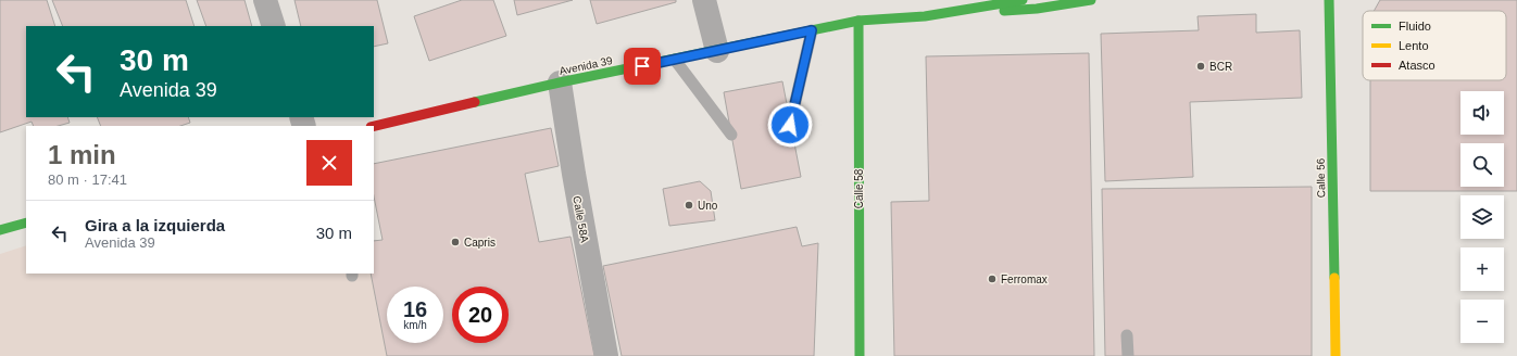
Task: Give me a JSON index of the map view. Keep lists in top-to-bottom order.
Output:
{
  "streets": {
    "main road": ["Avenida 39", "Calle 56", "Calle 58"],
    "street": ["Calle 58A"]
  },
  "crossings": [
    ["Avenida 39", "Calle 58"],
    ["Avenida 39", "Calle 58A"]
  ],
  "places": [
    "BCR",
    "Uno",
    "Capris",
    "Ferromax"
  ],
  "legend": ["Fluido", "Lento", "Atasco"],
  "page": {
    "turn": ["30 m", "Avenida 39"],
    "map_buttons": ["+", "−"],
    "heading": ["1 min", "80 m · 17:41"],
    "list": [
      {
        "name": "Gira a la izquierda",
        "note": "Avenida 39",
        "value": "30 m"
      }
    ],
    "speed": "16 km/h",
    "limit": "20"
  }
}
